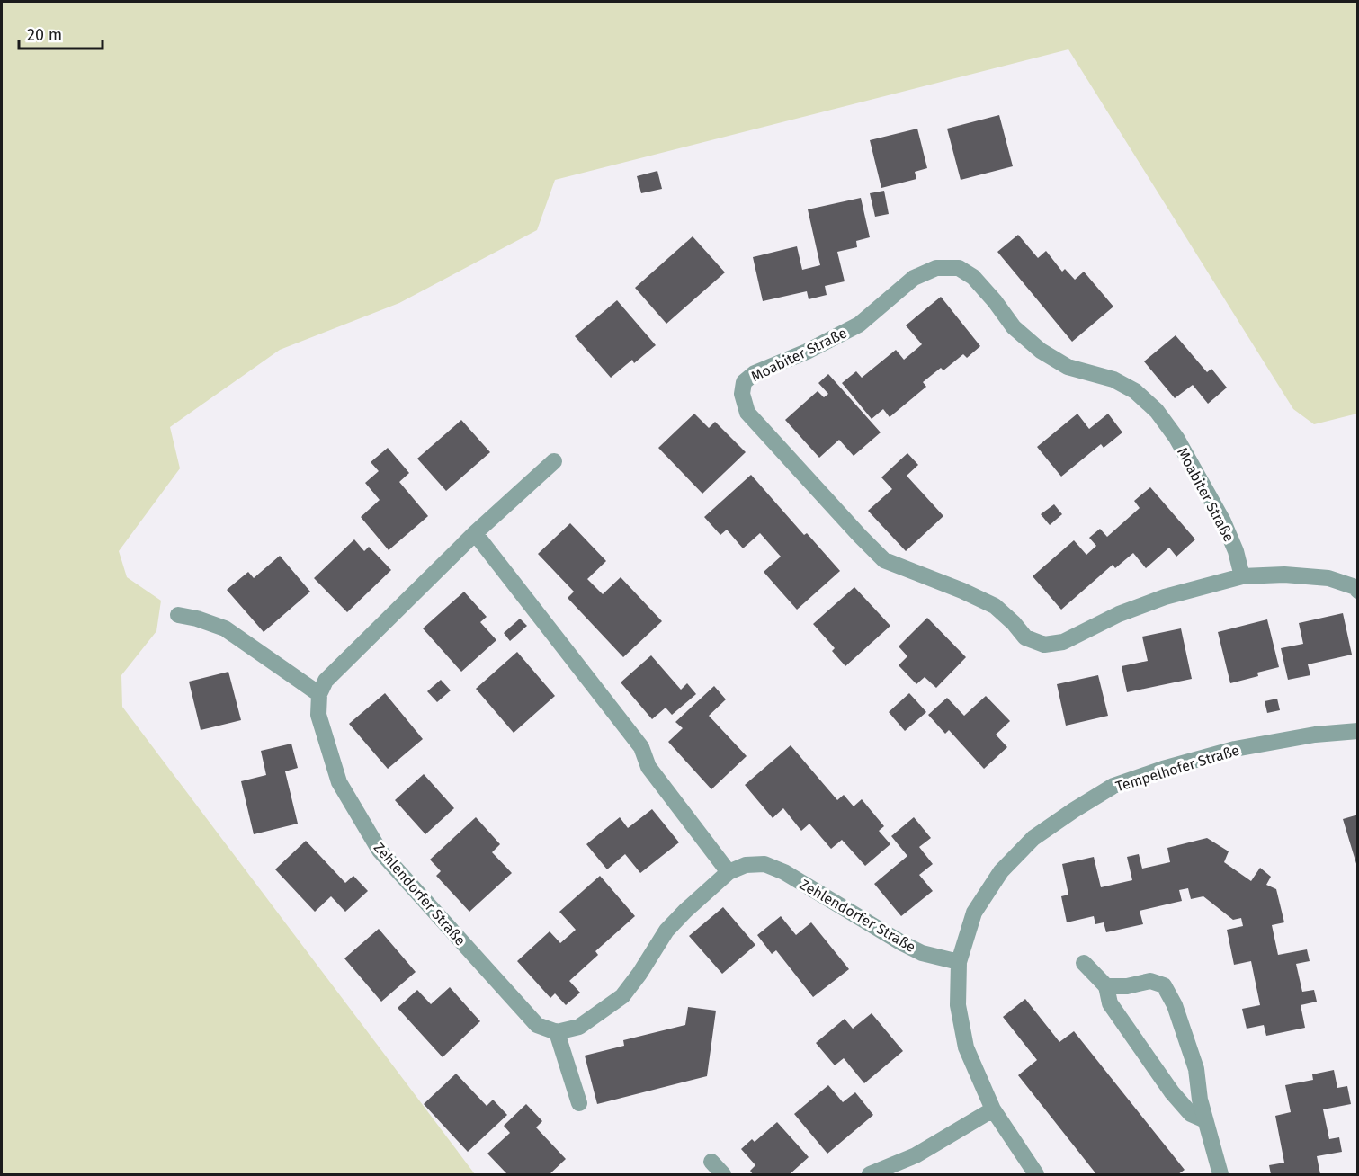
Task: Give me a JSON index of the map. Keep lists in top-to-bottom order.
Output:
{
  "streets": {
    "street": ["Moabiter Straße", "Tempelhofer Straße", "Zehlendorfer Straße"]
  },
  "crossings": [
    ["Tempelhofer Straße", "Zehlendorfer Straße"]
  ],
  "scale_bar": "20 m"
}
